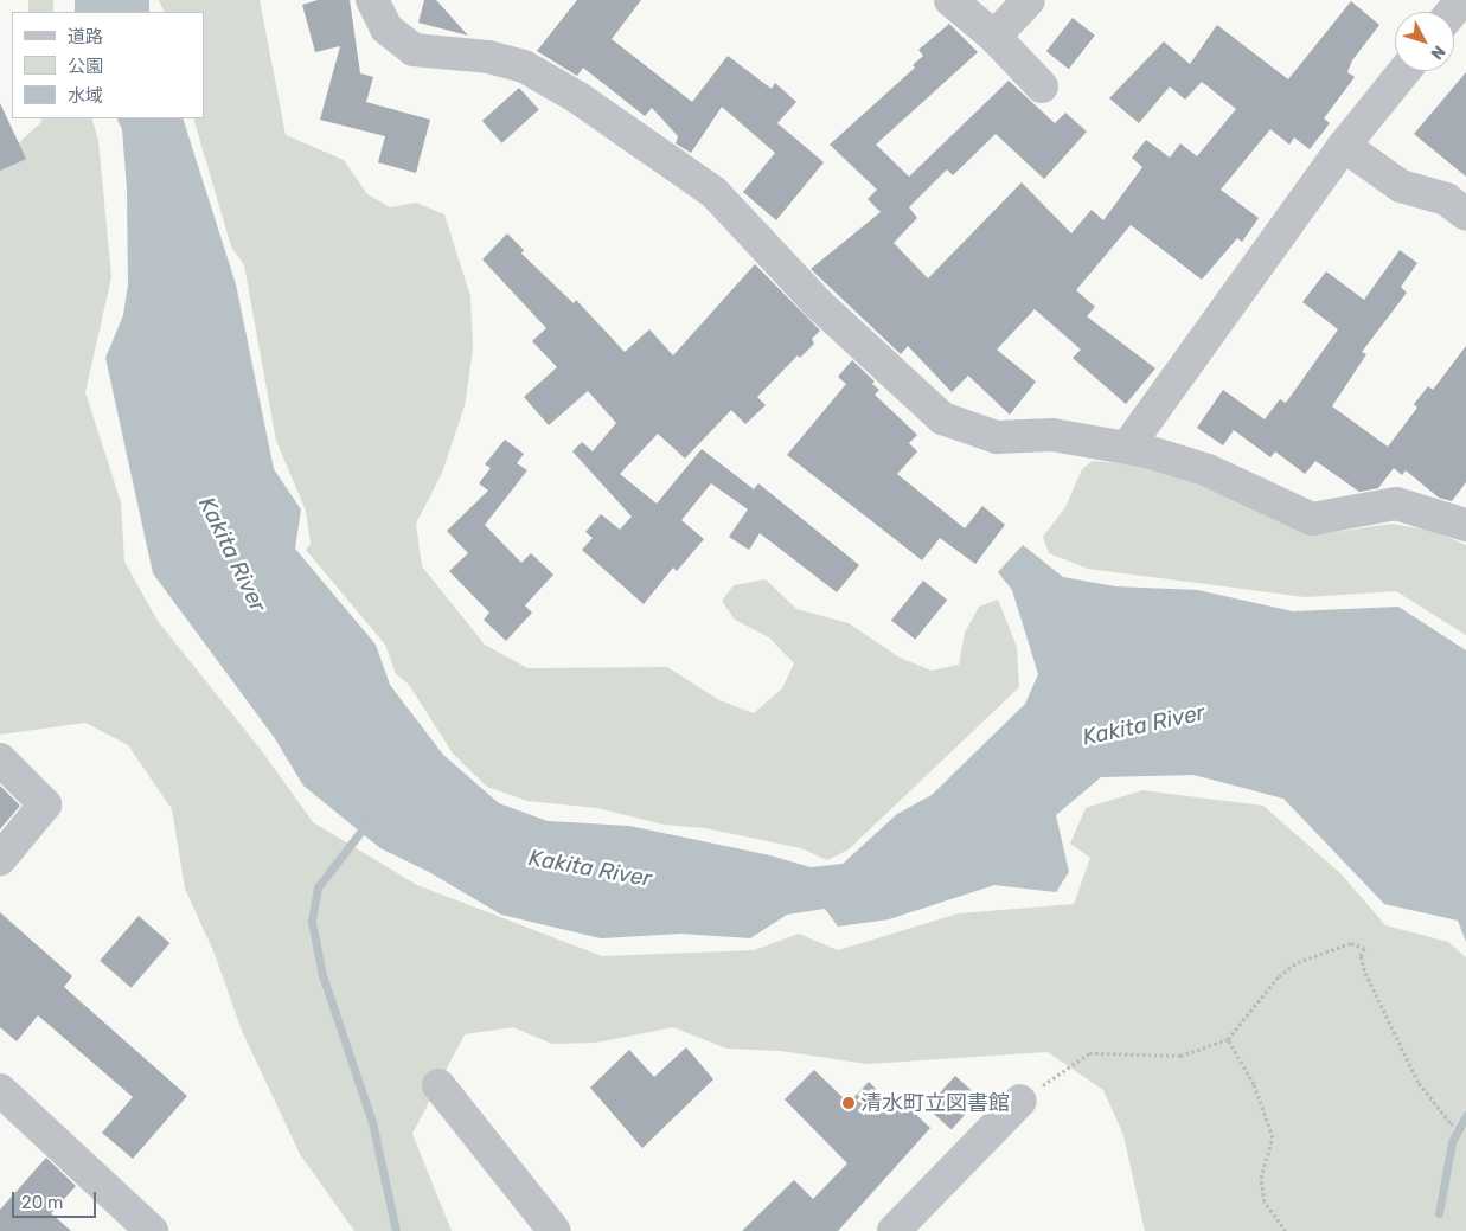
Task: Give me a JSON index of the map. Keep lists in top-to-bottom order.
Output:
{
  "water": ["Kakita River"],
  "places": ["清水町立図書館"],
  "legend": ["道路", "公園", "水域"],
  "scale_bar": "20 m",
  "north": "bottom right"
}
